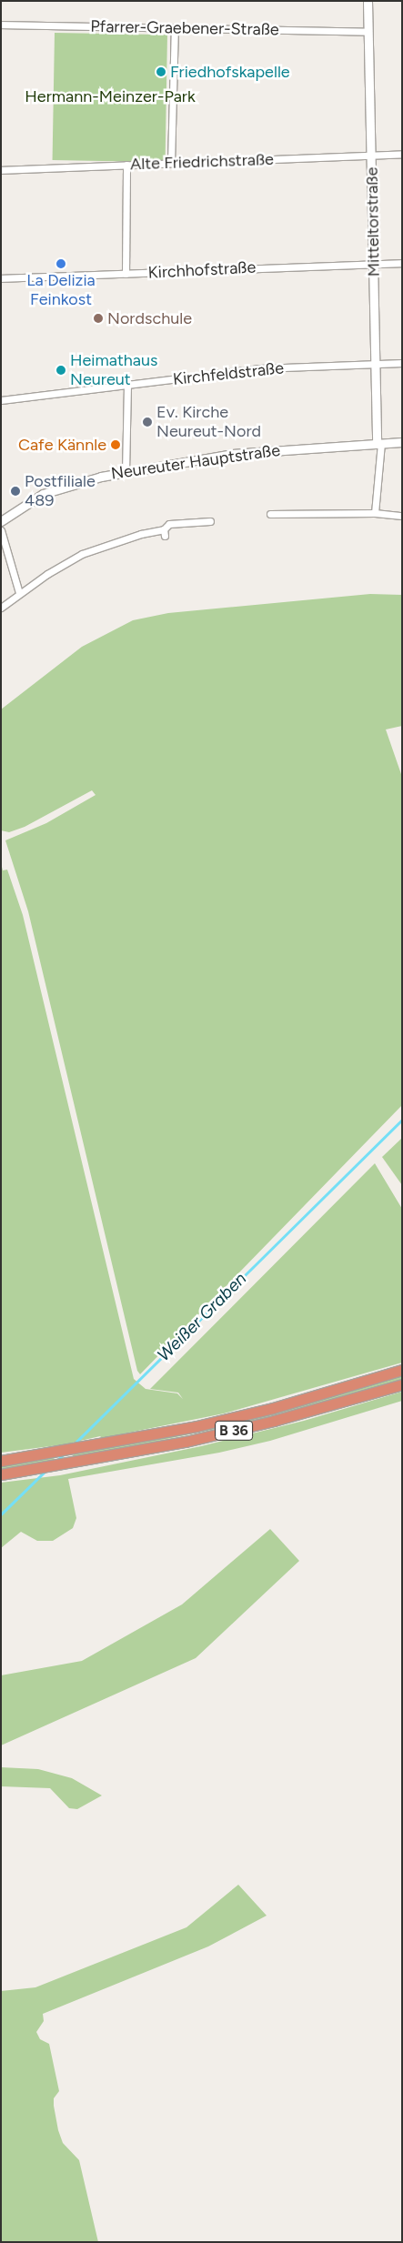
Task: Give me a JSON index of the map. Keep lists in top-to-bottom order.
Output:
{
  "streets": {
    "highway": ["B 36"],
    "street": [
      "Pfarrer-Graebener-Straße",
      "Alte Friedrichstraße",
      "Mitteltorstraße",
      "Kirchhofstraße",
      "Kirchfeldstraße",
      "Neureuter Hauptstraße"
    ]
  },
  "crossings": [
    ["Pfarrer-Graebener-Straße", "Mitteltorstraße"],
    ["Alte Friedrichstraße", "Mitteltorstraße"],
    ["Mitteltorstraße", "Kirchhofstraße"],
    ["Mitteltorstraße", "Kirchfeldstraße"],
    ["Mitteltorstraße", "Neureuter Hauptstraße"]
  ],
  "water": ["Weißer Graben"],
  "parks": ["Hermann-Meinzer-Park"],
  "places": [
    "Friedhofskapelle",
    "La Delizia Feinkost",
    "Nordschule",
    "Heimathaus Neureut",
    "Ev. Kirche Neureut-Nord",
    "Cafe Kännle",
    "Postfiliale 489"
  ]
}
